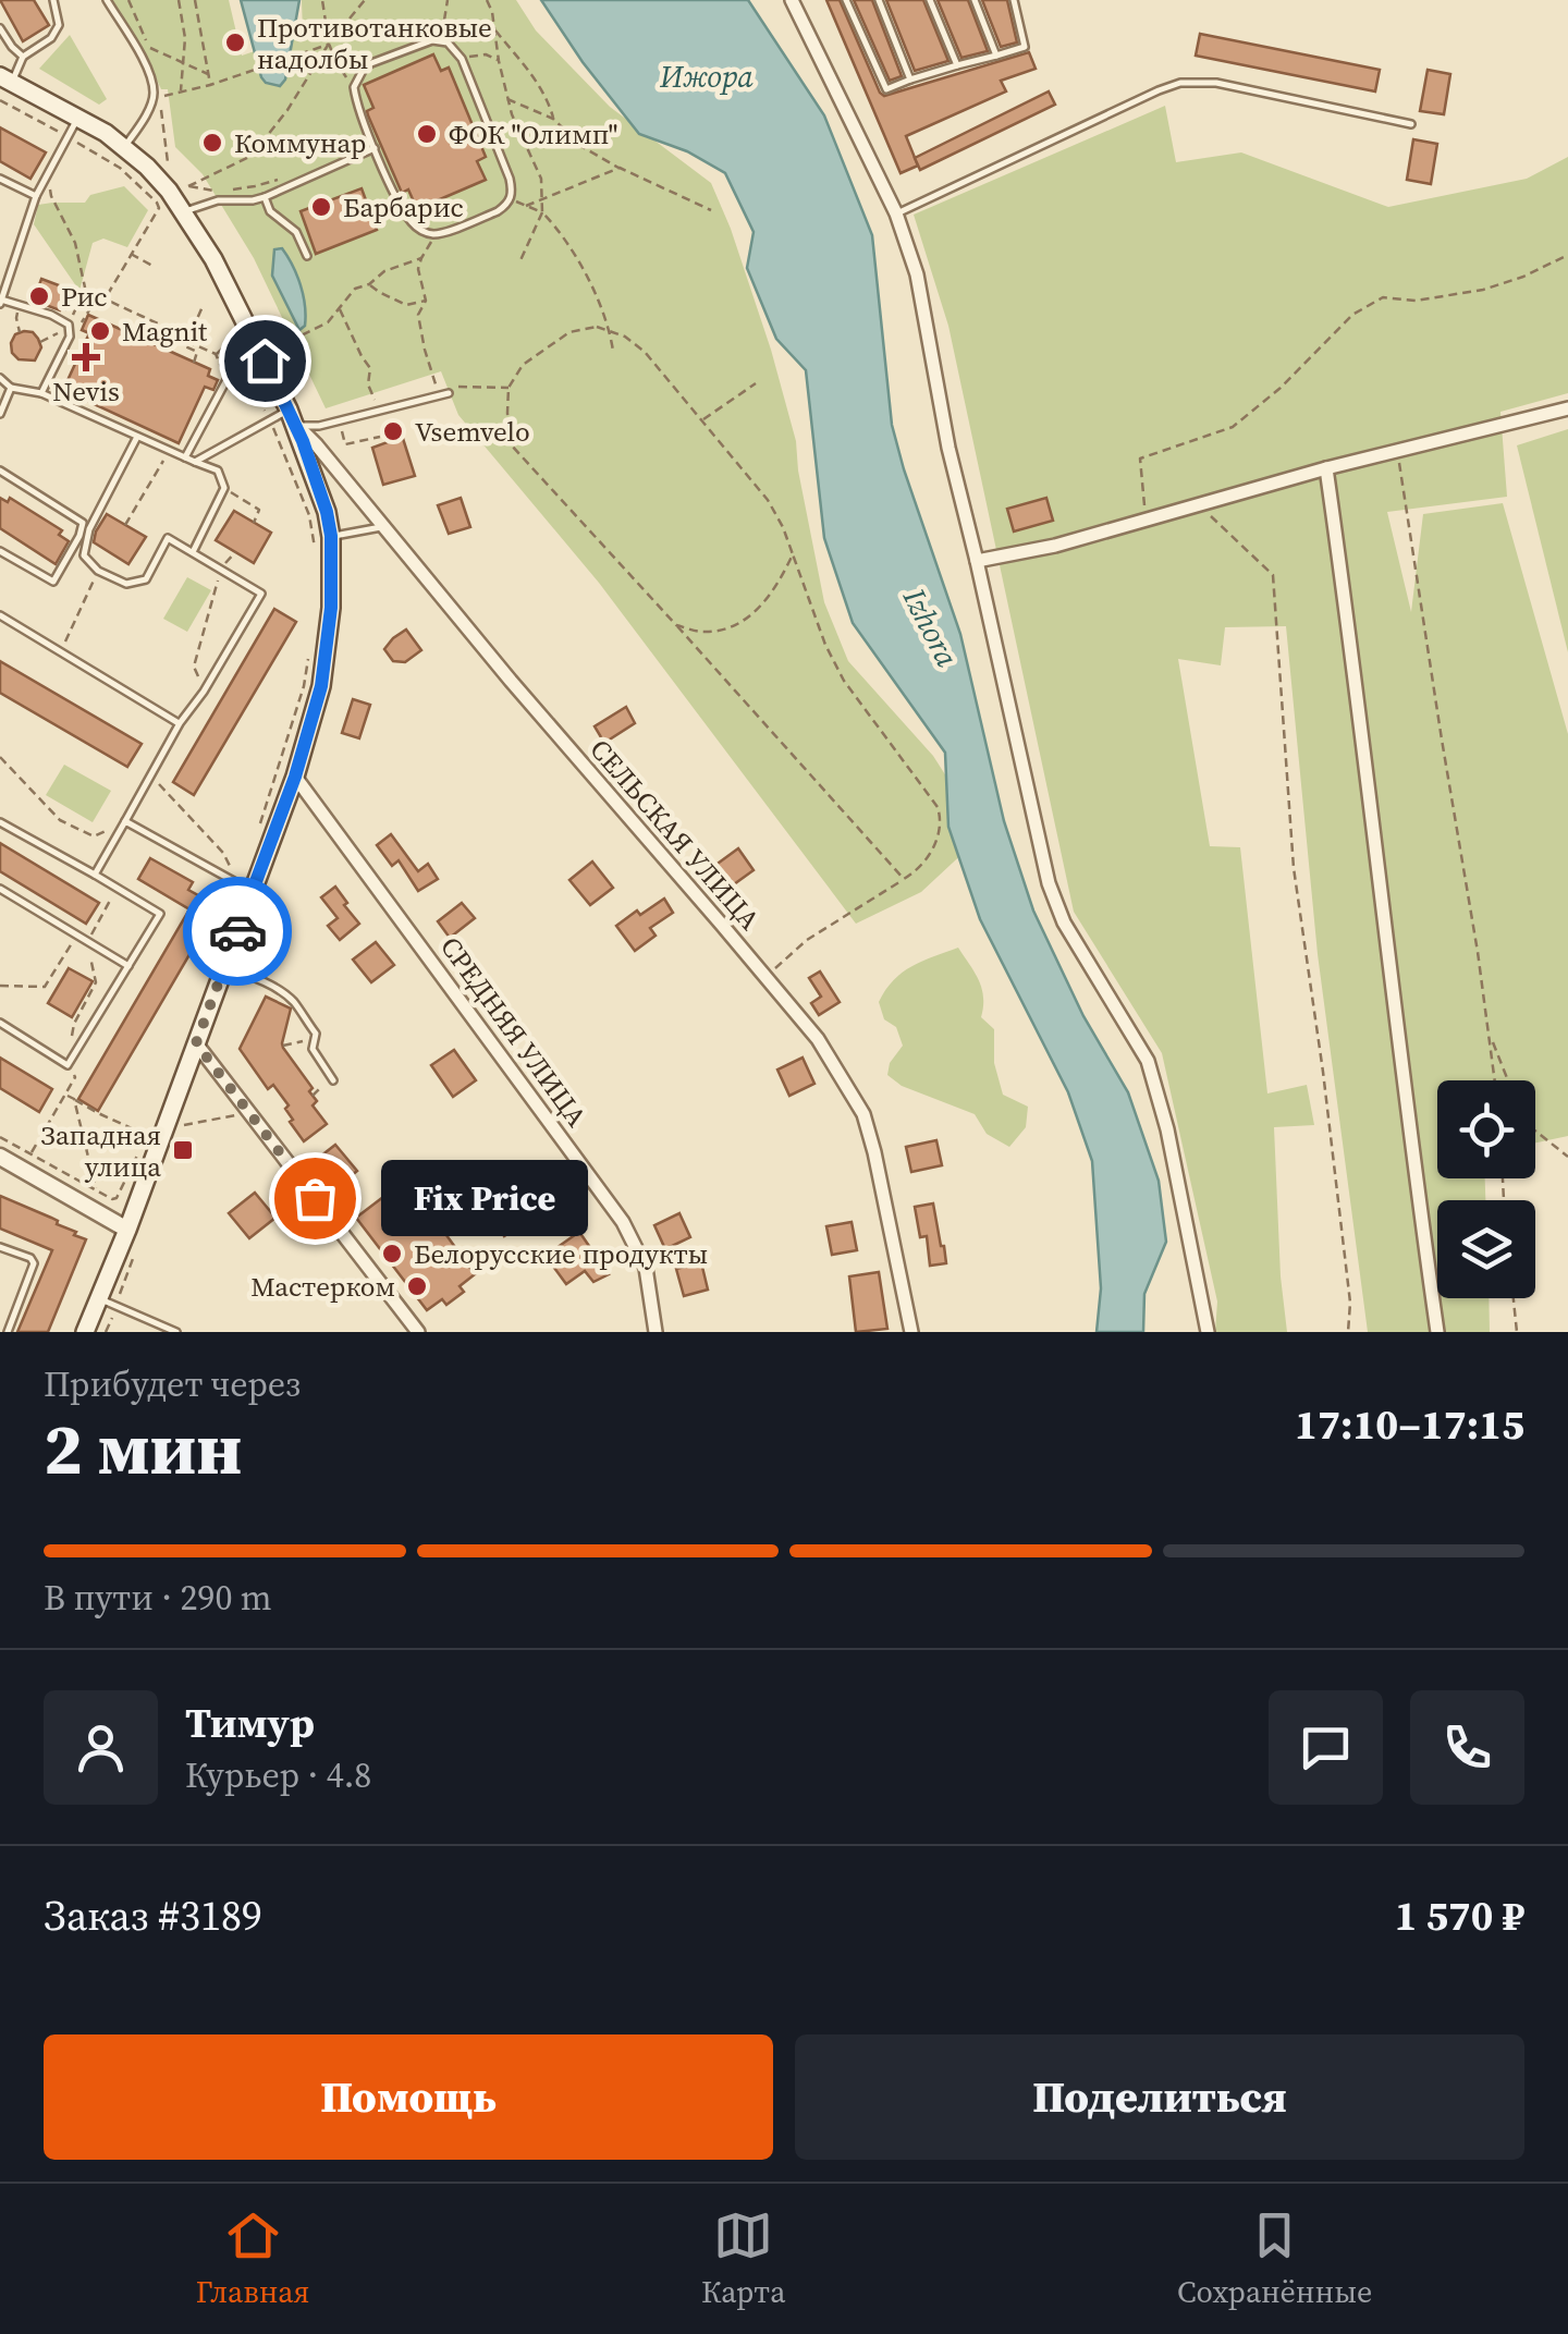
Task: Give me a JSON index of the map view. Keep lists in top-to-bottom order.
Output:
{
  "streets": {
    "street": ["СЕЛЬСКАЯ УЛИЦА", "СРЕДНЯЯ УЛИЦА"]
  },
  "water": ["Ижора", "Izhora"],
  "places": {
    "other": [
      "Противотанковые надолбы",
      "ФОК \"Олимп\"",
      "Коммунар",
      "Барбарис",
      "Рис",
      "Magnit",
      "Vsemvelo",
      "Fix Price",
      "Белорусские продукты",
      "Мастерком"
    ],
    "health": ["Nevis"],
    "transit": ["Западная улица"]
  },
  "page": {
    "bubble": "Fix Price",
    "heading": ["2 мин", "Прибудет через", "17:10–17:15"],
    "panel": [
      "Тимур",
      "Курьер · 4.8",
      "Заказ #3189",
      "1 570 ₽"
    ],
    "bar": "В пути · 290 m",
    "buttons": ["Помощь", "Поделиться"],
    "tabs": ["Главная", "Карта", "Сохранённые"]
  }
}
